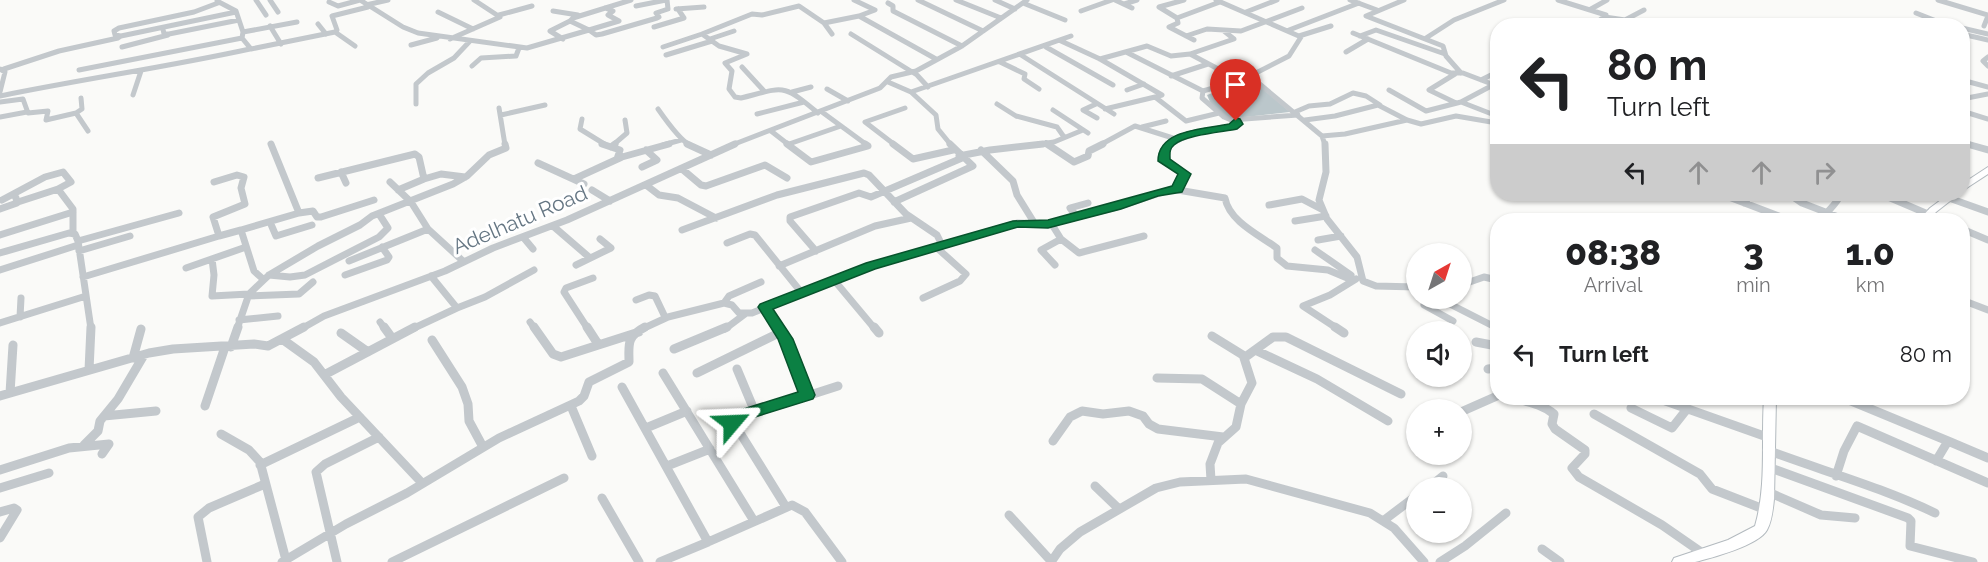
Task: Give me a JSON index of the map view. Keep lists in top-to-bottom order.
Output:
{
  "streets": {
    "street": ["Adelhatu Road"]
  },
  "north": "top right",
  "page": {
    "turn": ["80 m", "Turn left"],
    "eta": [
      "08:38",
      "Arrival",
      "3",
      "min",
      "1.0",
      "km"
    ],
    "map_buttons": ["+", "−"],
    "list": [
      {
        "name": "Turn left",
        "value": "80 m"
      }
    ]
  }
}
